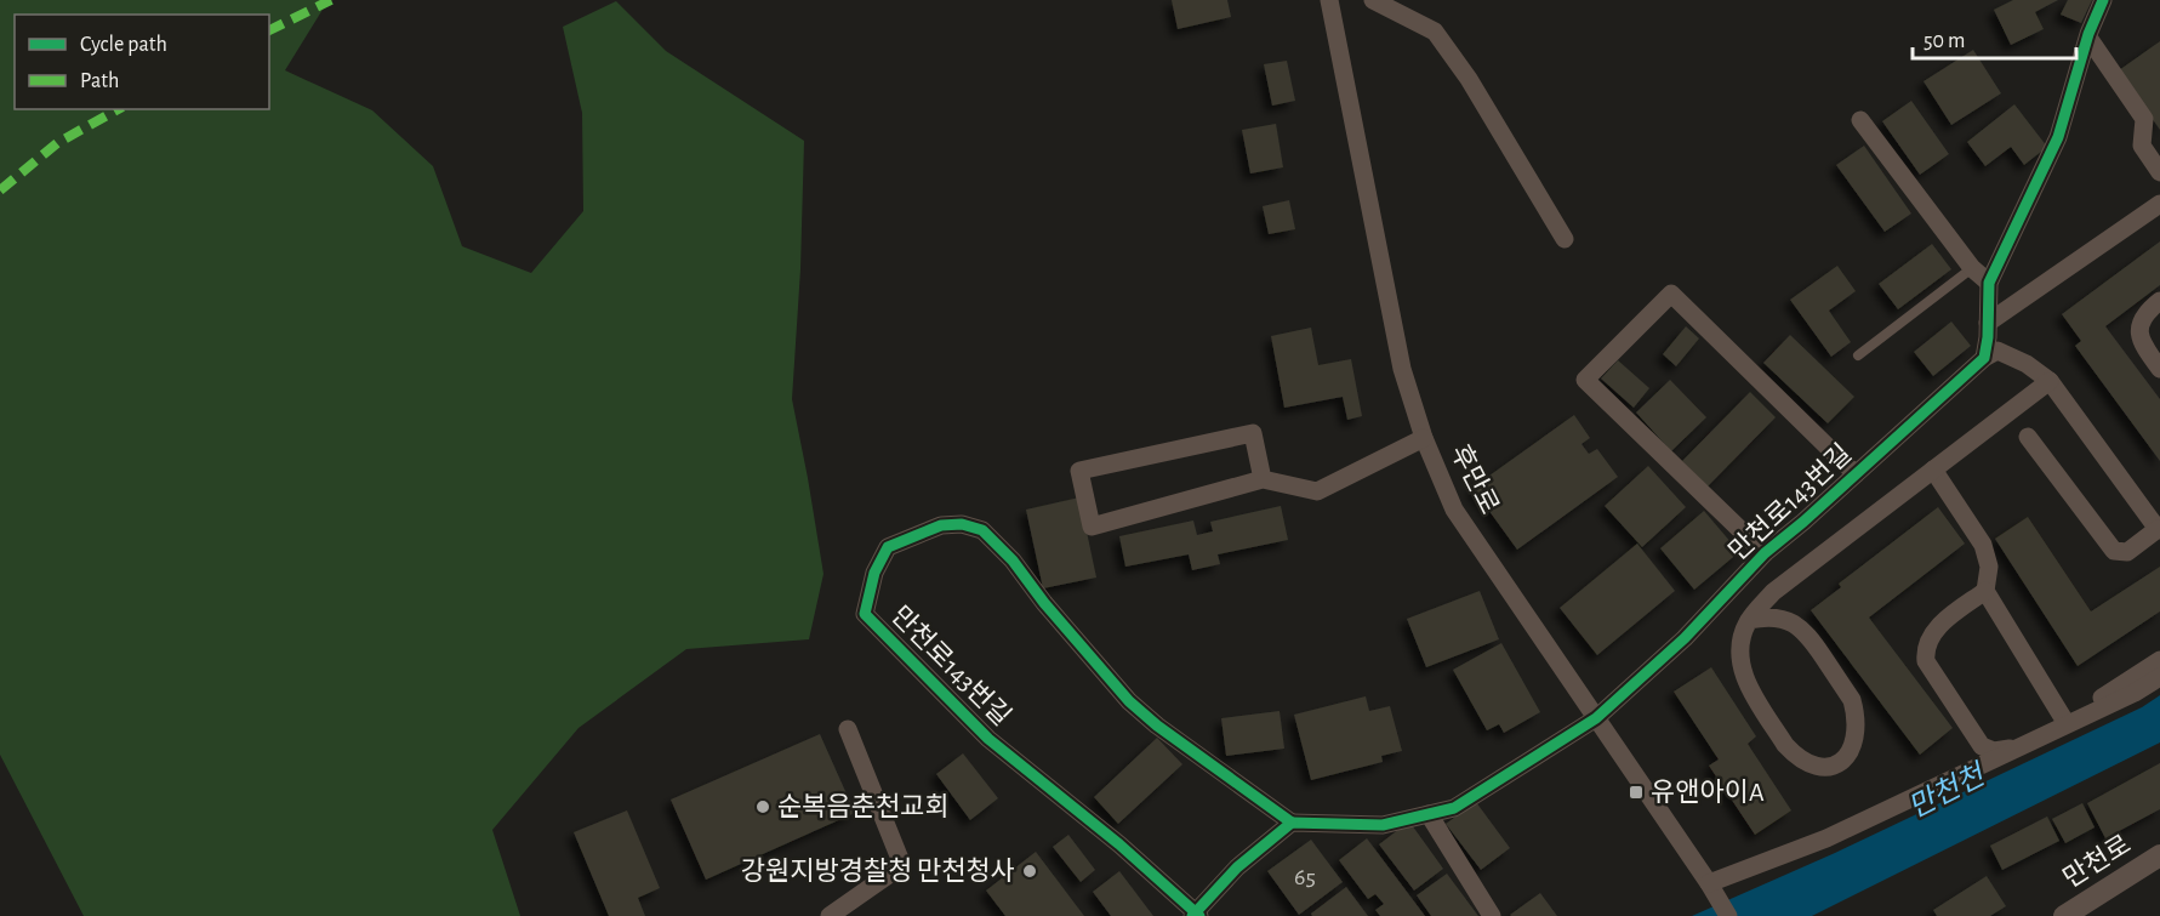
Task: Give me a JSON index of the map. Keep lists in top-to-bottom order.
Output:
{
  "streets": {
    "street": ["후만로", "만천로143번길", "만천로"]
  },
  "crossings": [
    ["후만로", "만천로143번길"]
  ],
  "water": ["만천천"],
  "places": {
    "transit": ["유앤아이A"],
    "other": ["순복음춘천교회", "강원지방경찰청 만천청사"]
  },
  "house_numbers": ["65"],
  "legend": ["Cycle path", "Path"],
  "scale_bar": "50 m"
}
